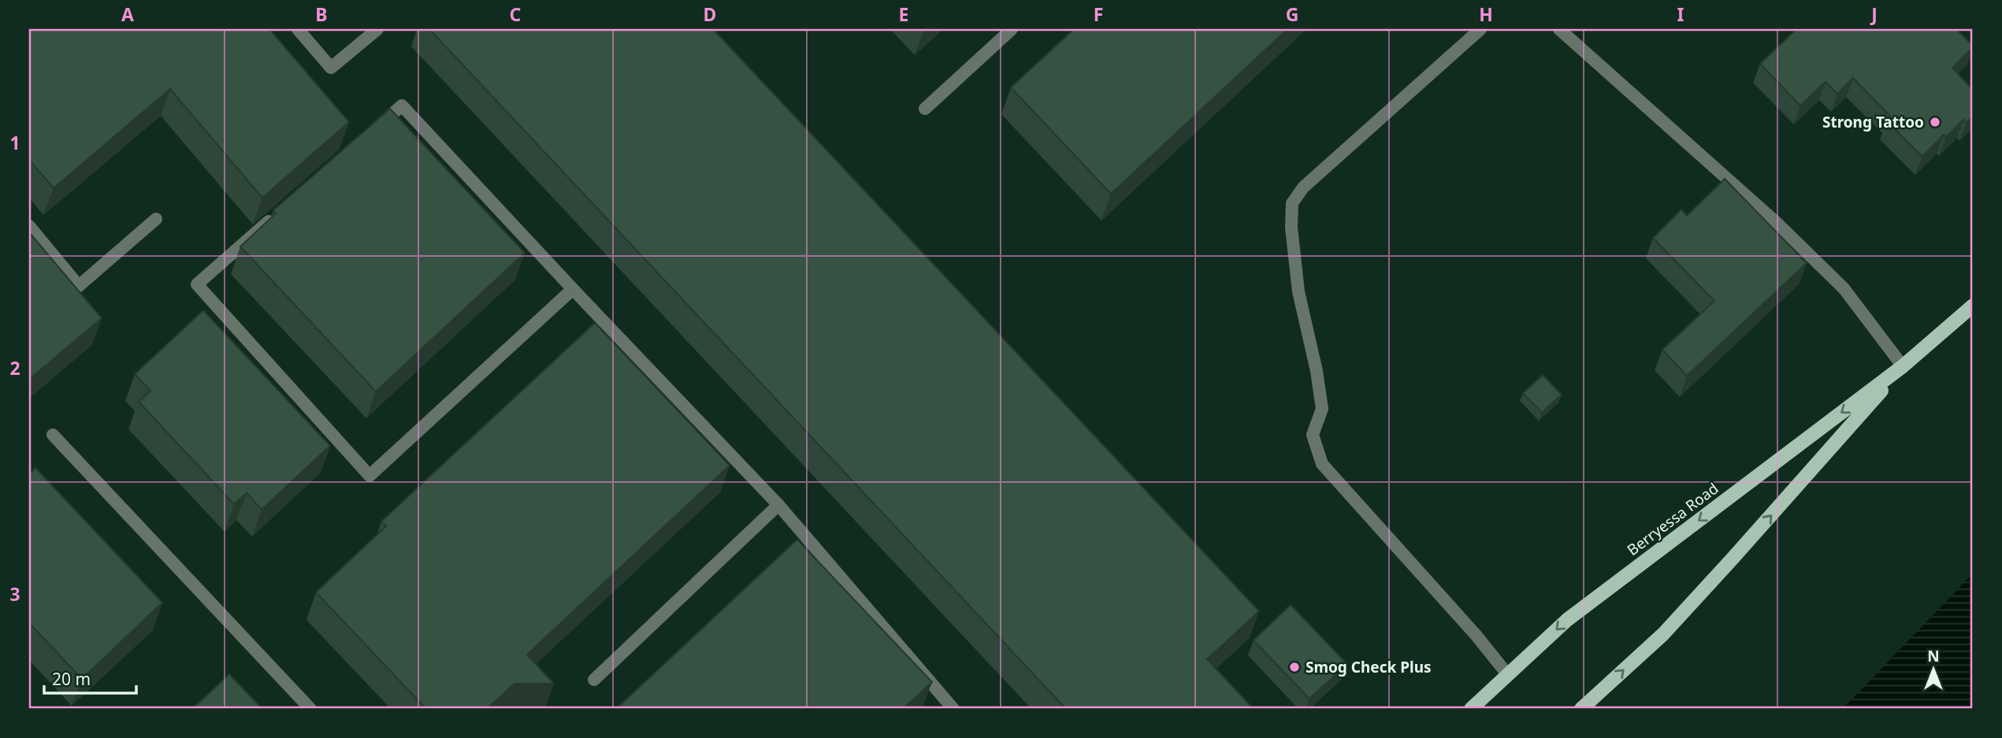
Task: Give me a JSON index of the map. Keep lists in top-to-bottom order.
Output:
{
  "streets": {
    "main road": ["Berryessa Road"]
  },
  "places": ["Strong Tattoo", "Smog Check Plus"],
  "scale_bar": "20 m",
  "north": "top",
  "grid": {
    "columns": [
      "A",
      "B",
      "C",
      "D",
      "E",
      "F",
      "G",
      "H",
      "I",
      "J"
    ],
    "rows": ["1", "2", "3"]
  }
}
